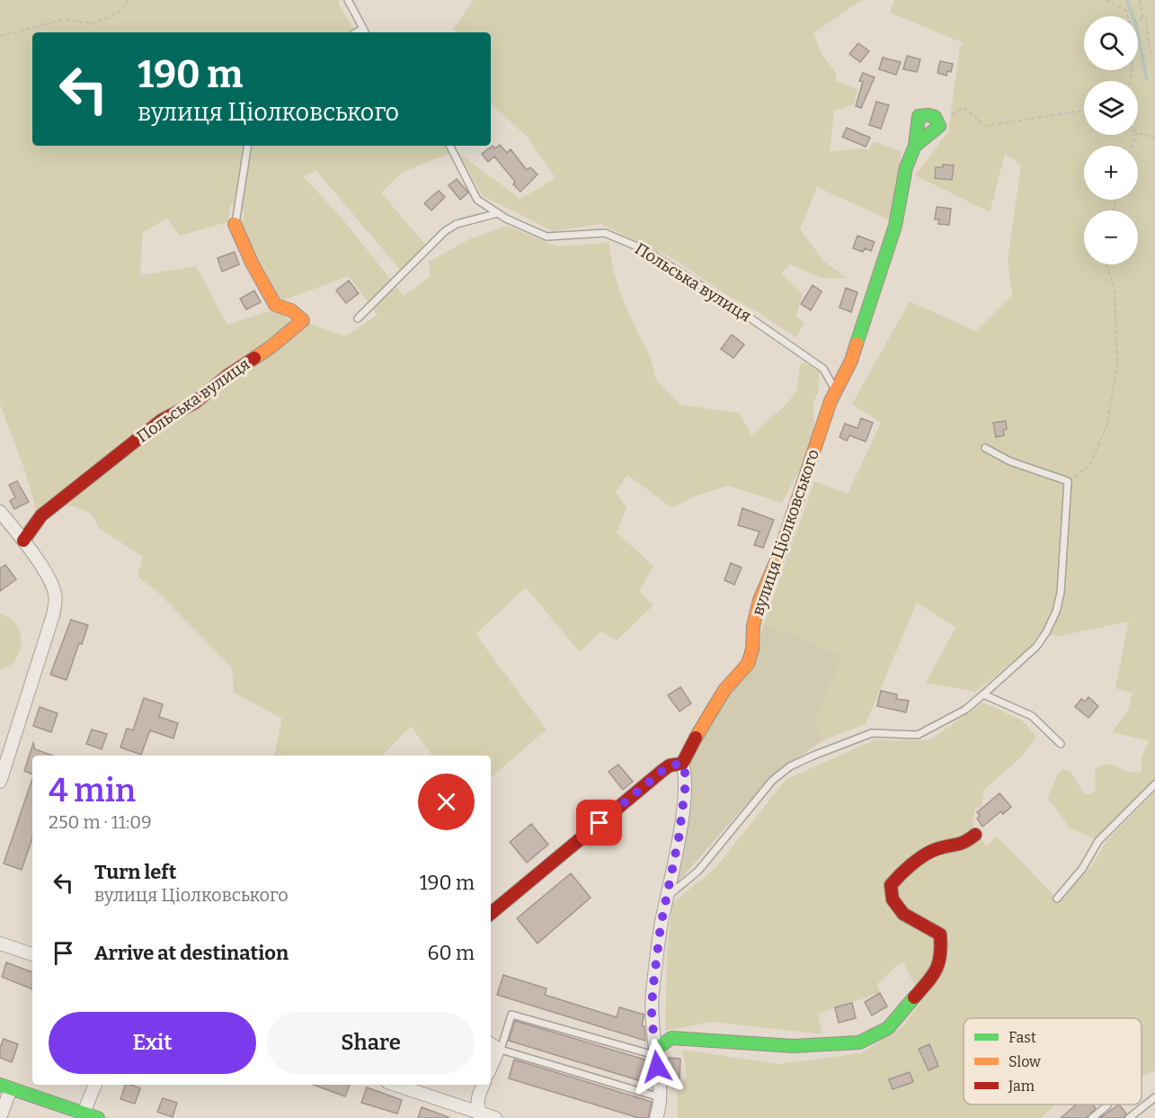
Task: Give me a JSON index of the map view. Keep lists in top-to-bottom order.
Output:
{
  "streets": {
    "street": ["Польська вулиця", "вулиця Ціолковського"]
  },
  "crossings": [
    ["Польська вулиця", "вулиця Ціолковського"]
  ],
  "legend": ["Fast", "Slow", "Jam"],
  "page": {
    "map_buttons": ["+", "−"],
    "turn": ["190 m", "вулиця Ціолковського"],
    "heading": ["4 min", "250 m · 11:09"],
    "list": [
      {
        "name": "Turn left",
        "note": "вулиця Ціолковського",
        "value": "190 m"
      },
      {
        "name": "Arrive at destination",
        "value": "60 m"
      }
    ],
    "buttons": ["Exit", "Share"]
  }
}
